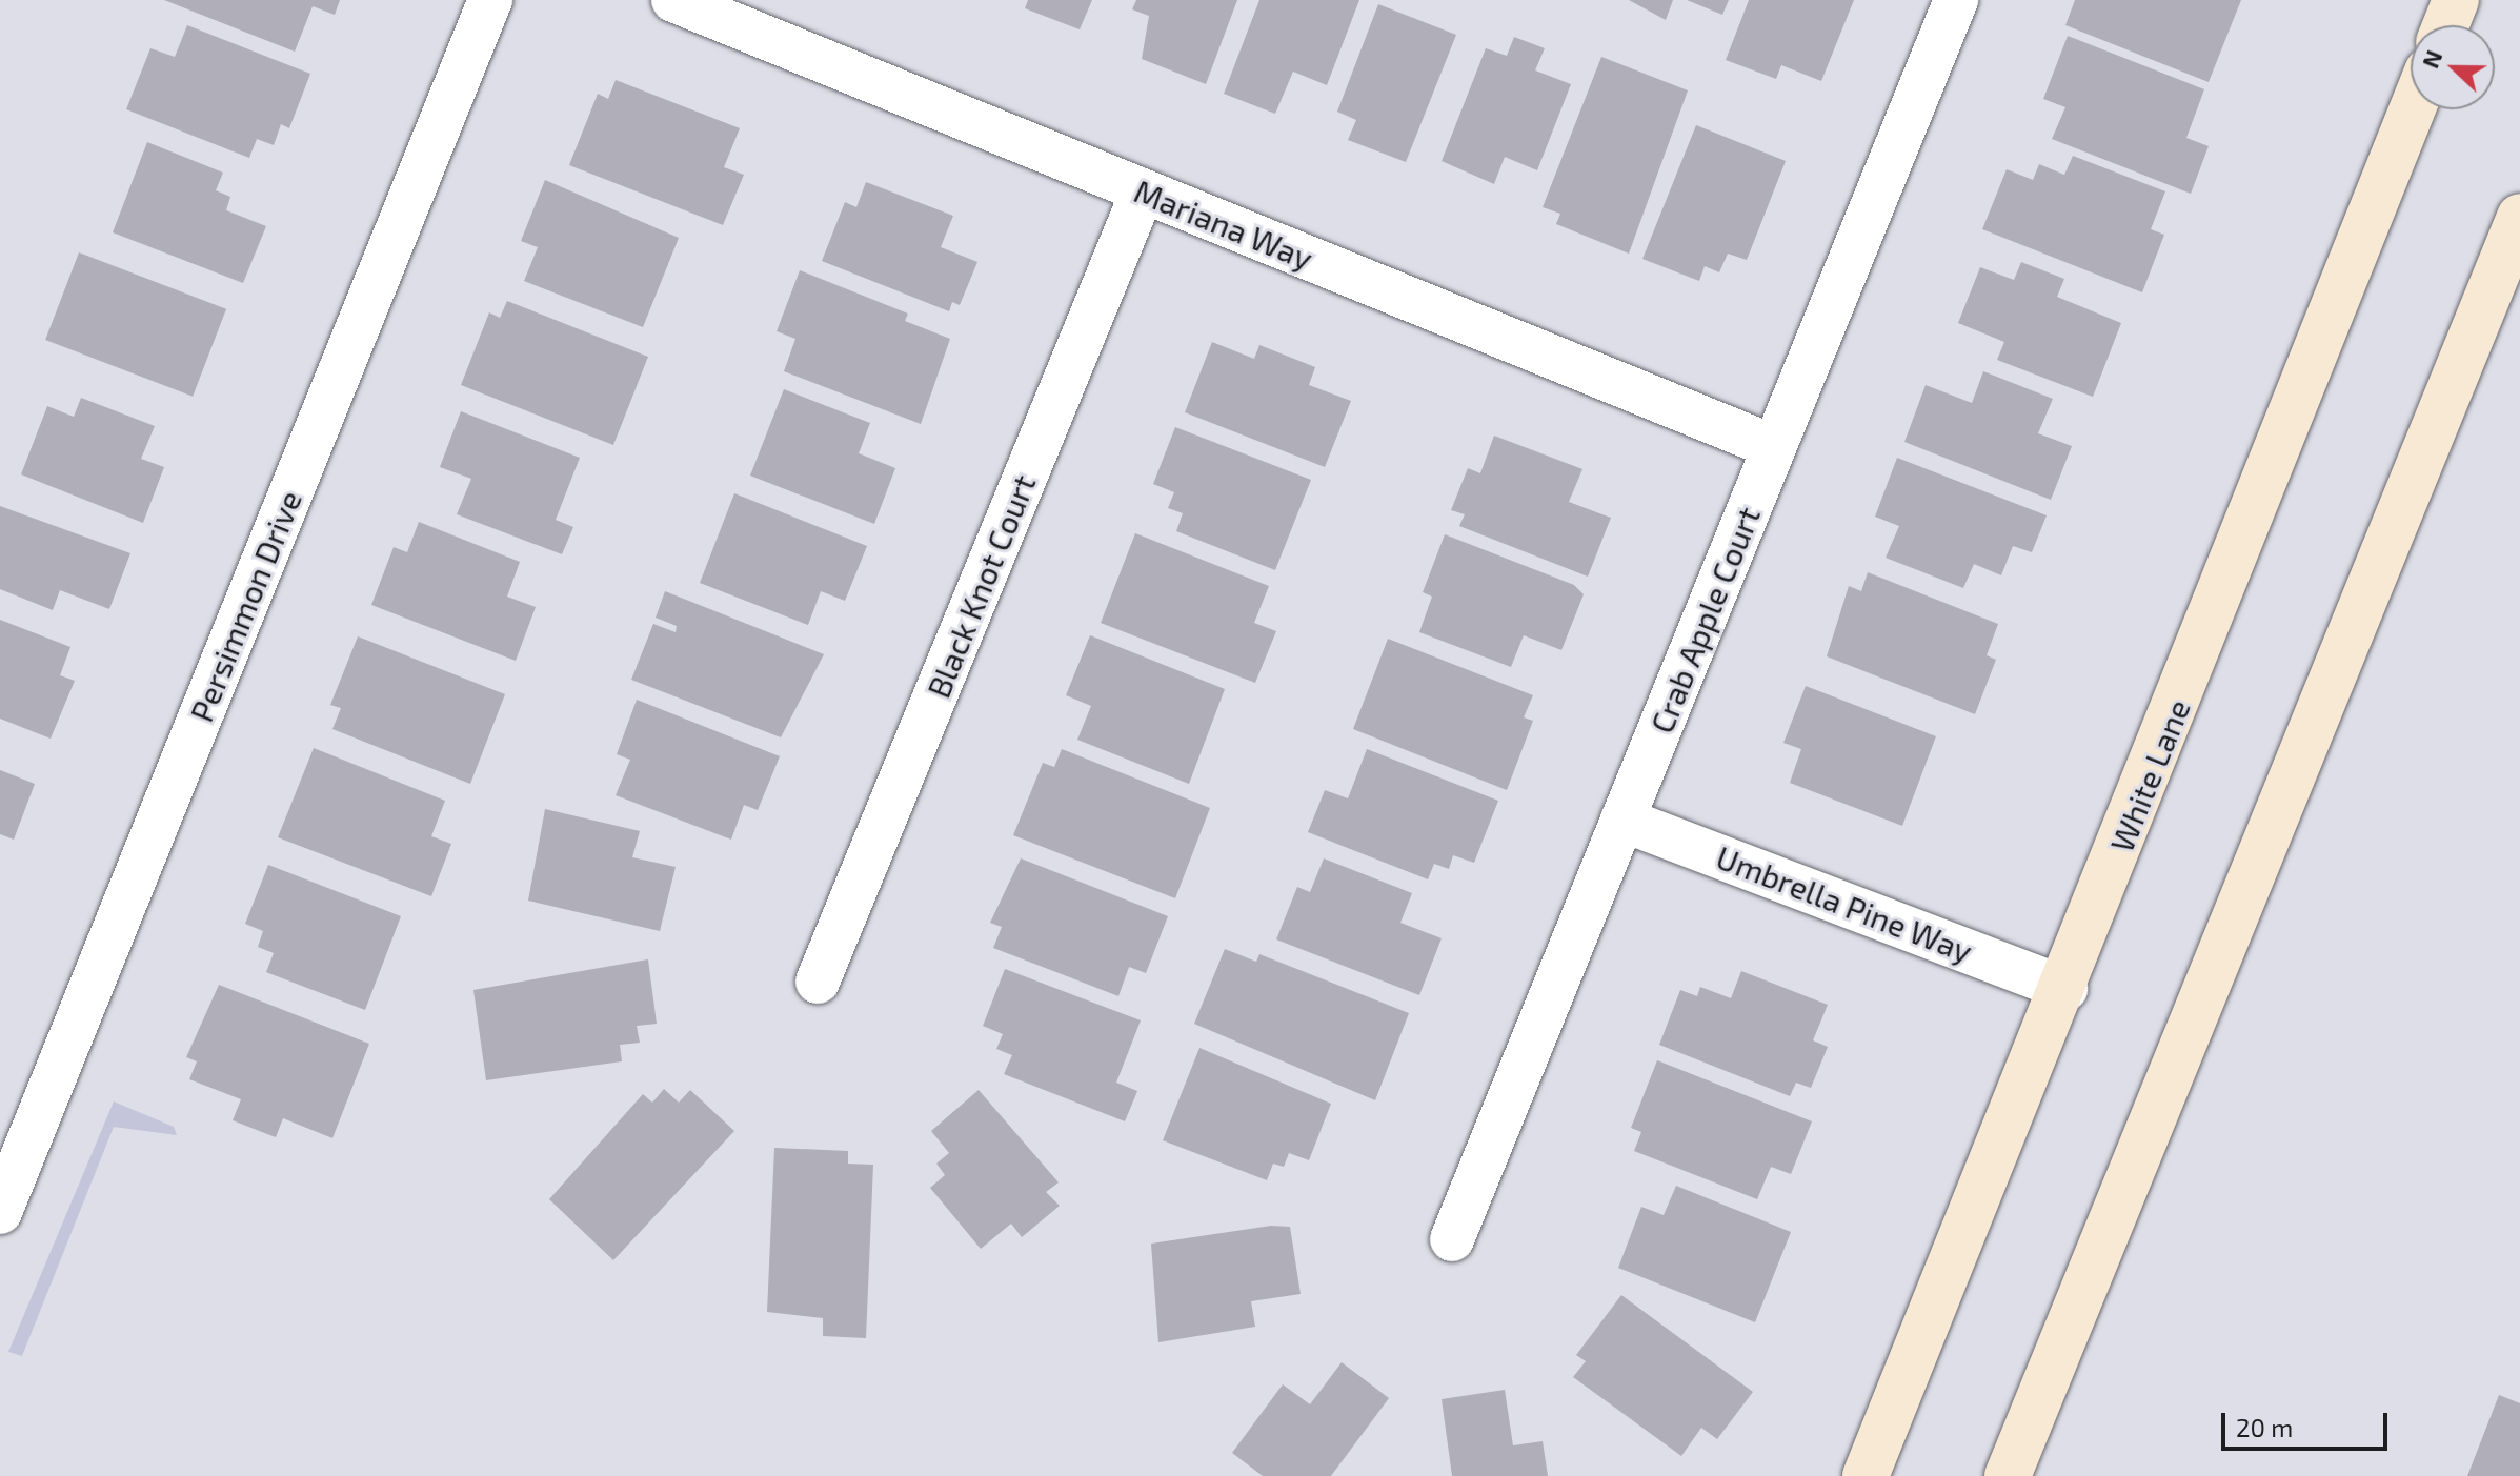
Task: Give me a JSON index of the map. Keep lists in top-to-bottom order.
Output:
{
  "streets": {
    "main road": ["White Lane"],
    "street": [
      "Mariana Way",
      "Black Knot Court",
      "Persimmon Drive",
      "Crab Apple Court",
      "Umbrella Pine Way"
    ]
  },
  "crossings": [
    ["Mariana Way", "Black Knot Court"],
    ["Mariana Way", "Crab Apple Court"],
    ["Crab Apple Court", "Umbrella Pine Way"],
    ["White Lane", "Umbrella Pine Way"]
  ],
  "scale_bar": "20 m",
  "north": "left"
}
